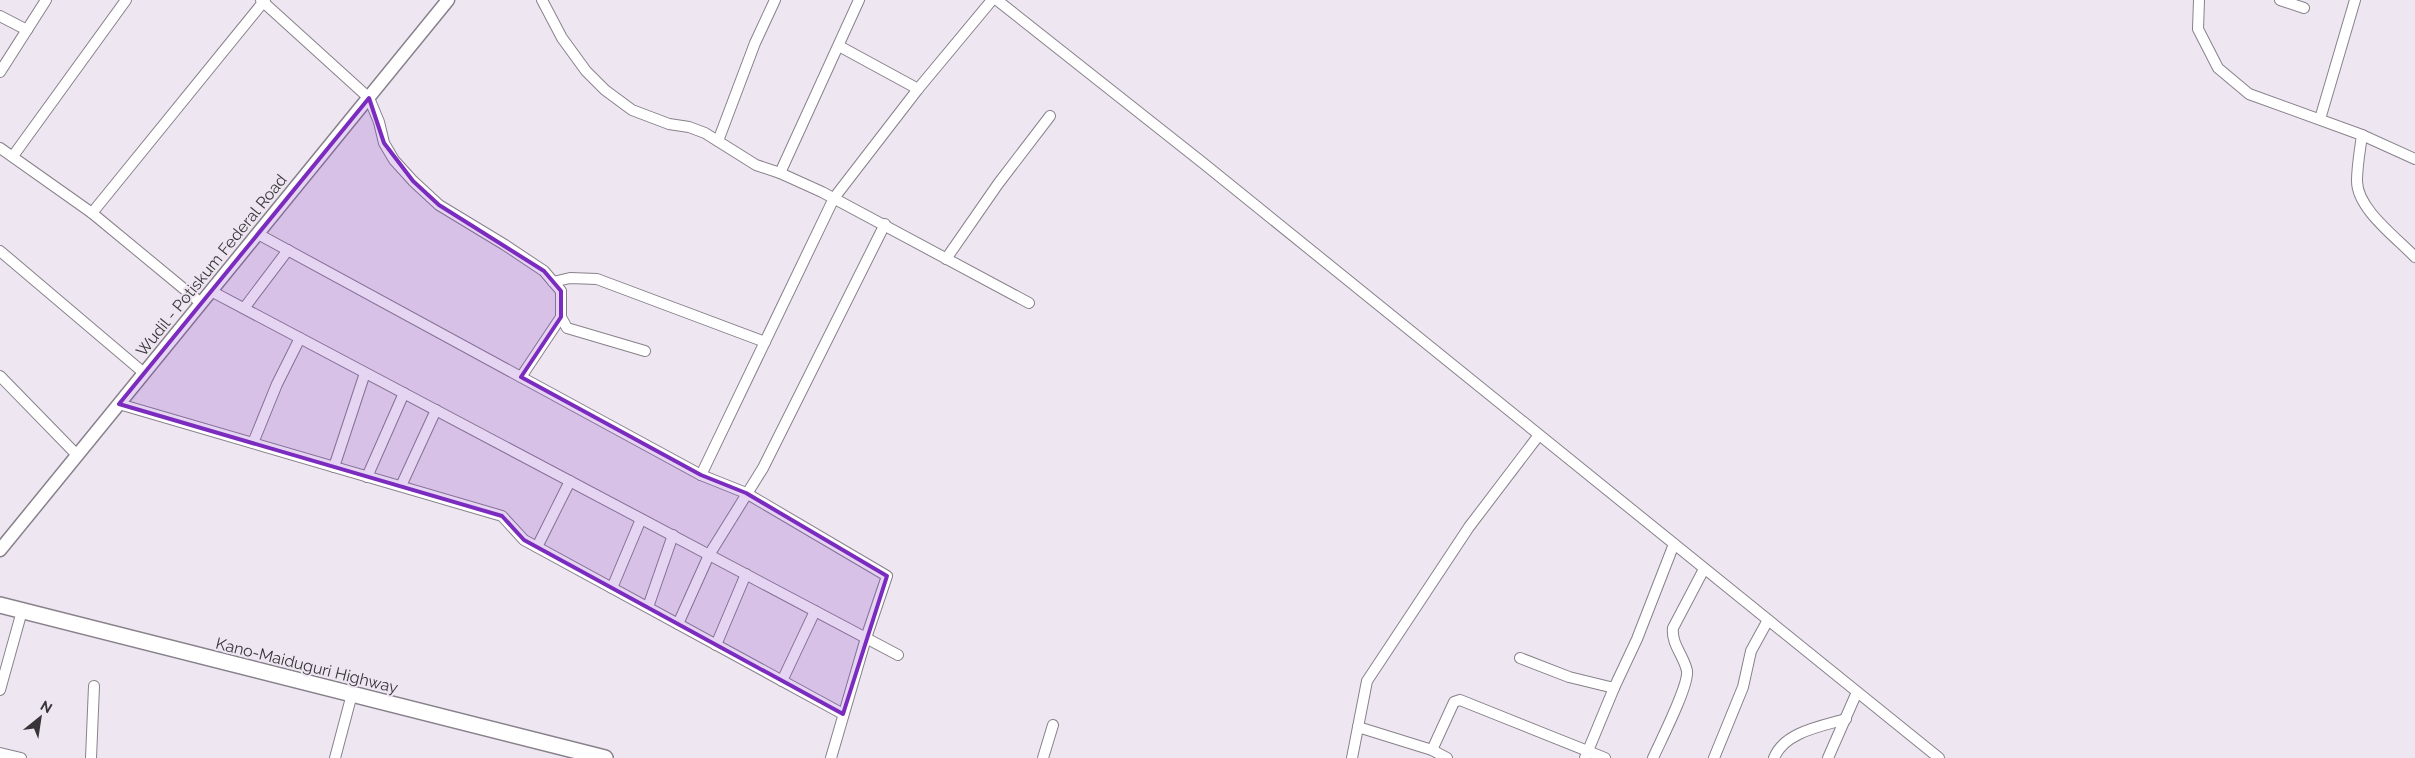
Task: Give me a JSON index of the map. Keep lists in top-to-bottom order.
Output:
{
  "streets": {
    "highway": ["Kano-Maiduguri Highway"],
    "main road": ["Wudil - Potiskum Federal Road"]
  },
  "north": "top right"
}
